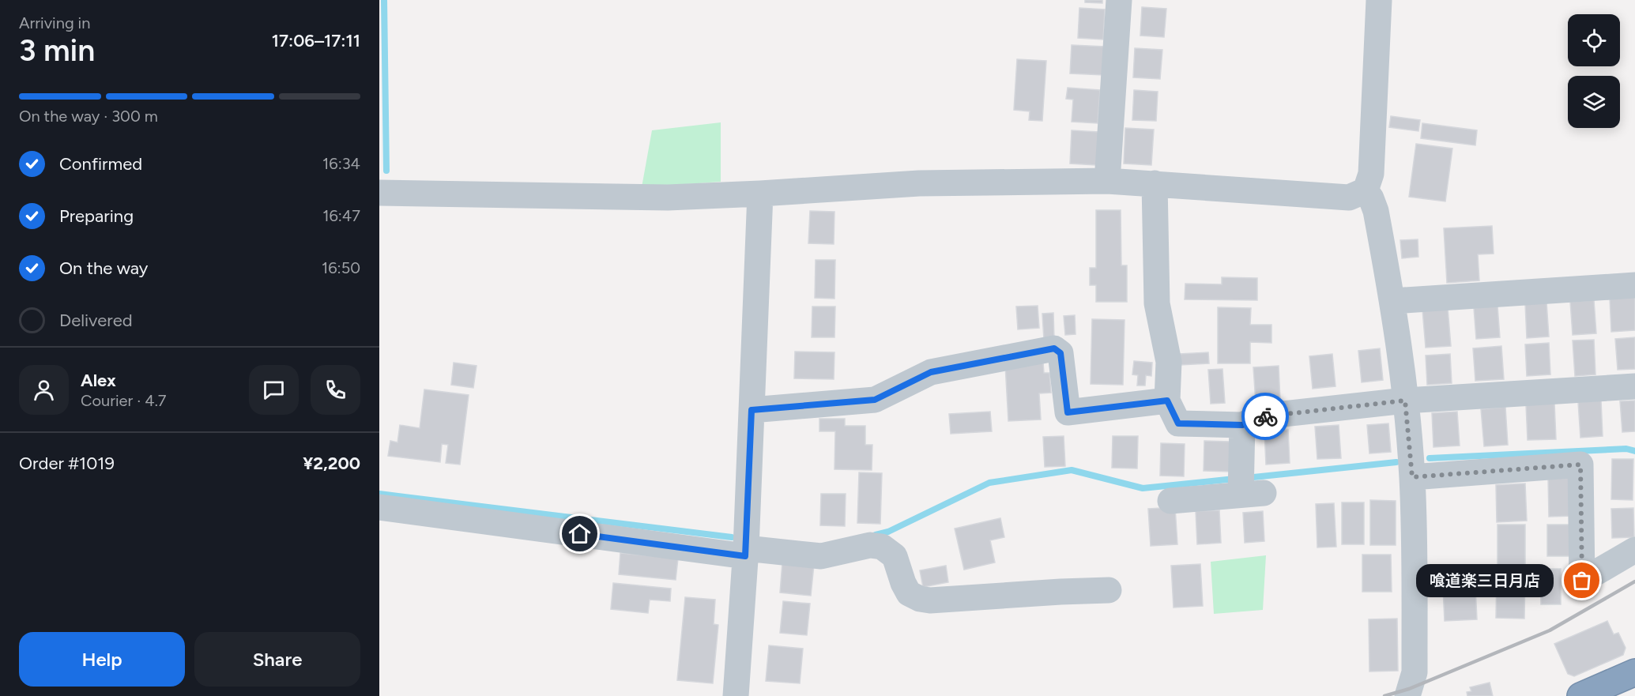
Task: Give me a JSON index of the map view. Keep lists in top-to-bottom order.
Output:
{
  "places": ["喰道楽三日月店"],
  "page": {
    "heading": ["3 min", "Arriving in", "17:06–17:11"],
    "panel": [
      "Alex",
      "Courier · 4.7",
      "Order #1019",
      "¥2,200"
    ],
    "bar": "On the way · 300 m",
    "list": [
      ["Confirmed", "16:34"],
      ["Preparing", "16:47"],
      ["On the way", "16:50"],
      "Delivered"
    ],
    "bubble": "喰道楽三日月店",
    "buttons": ["Help", "Share"]
  }
}
